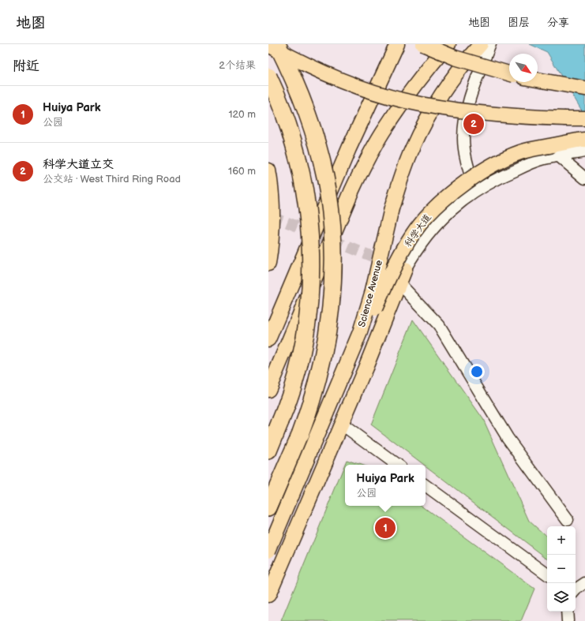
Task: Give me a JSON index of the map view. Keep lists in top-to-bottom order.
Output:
{
  "streets": {
    "main road": ["科学大道", "Science Avenue"]
  },
  "crossings": [
    ["科学大道", "Science Avenue"]
  ],
  "north": "bottom right",
  "page": {
    "header": "地图",
    "nav": ["地图", "图层", "分享"],
    "heading": ["附近", "2个结果"],
    "list": [
      {
        "mark": "1",
        "name": "Huiya Park",
        "note": "公园",
        "value": "120 m"
      },
      {
        "mark": "2",
        "name": "科学大道立交",
        "note": "公交站 · West Third Ring Road",
        "value": "160 m"
      }
    ],
    "pins": ["2", "1"],
    "popup": ["Huiya Park", "公园"],
    "map_buttons": ["+", "−"]
  }
}
